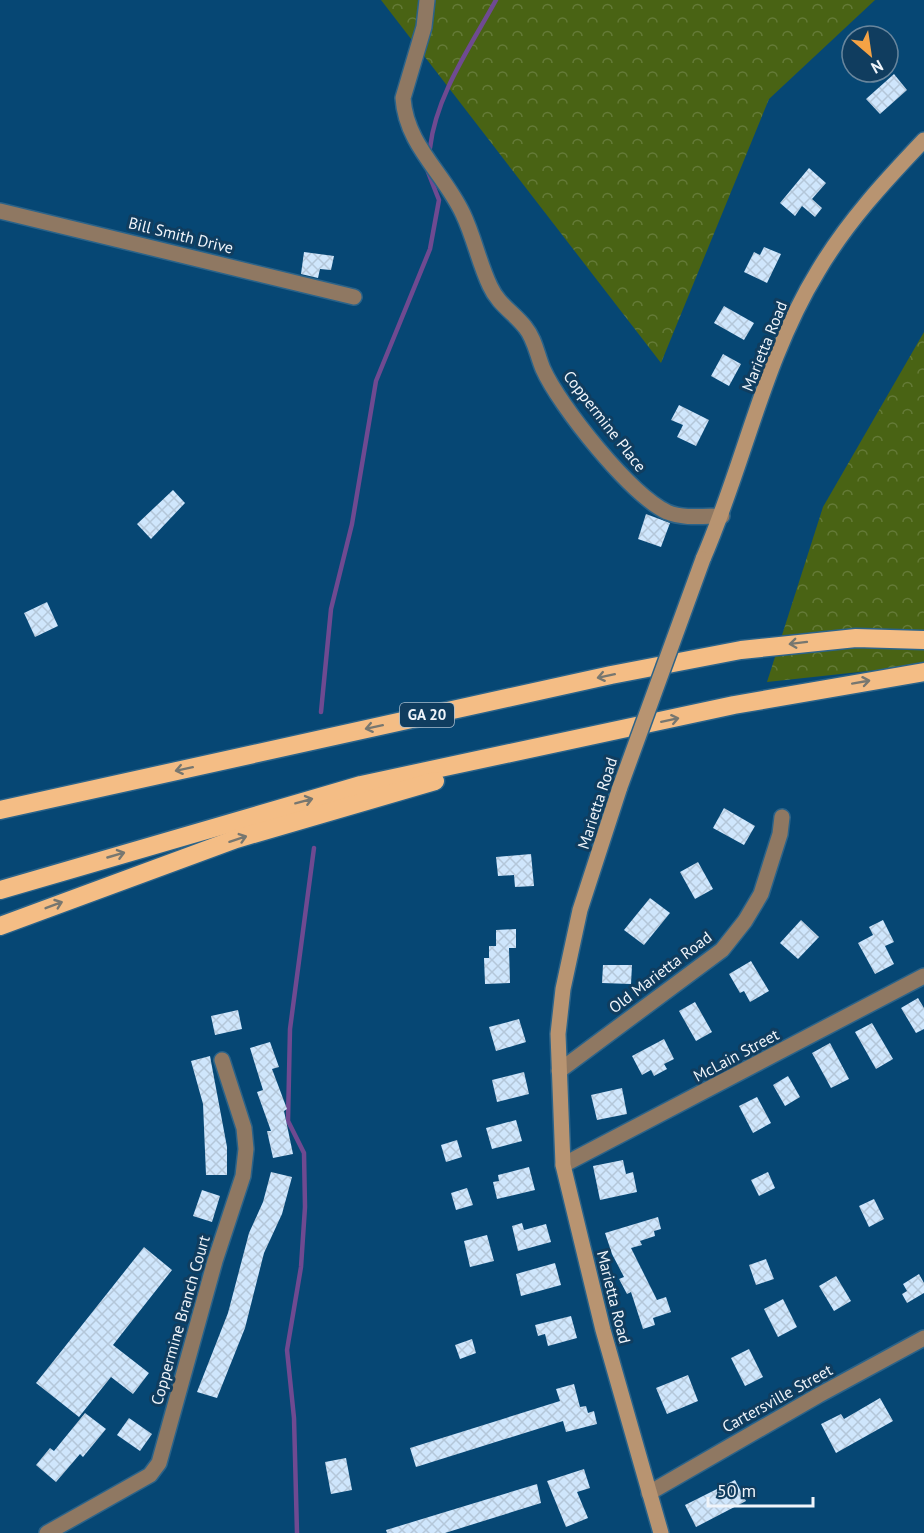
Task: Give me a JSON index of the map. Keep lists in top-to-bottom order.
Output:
{
  "streets": {
    "highway": ["GA 20"],
    "street": [
      "Bill Smith Drive",
      "Marietta Road",
      "Coppermine Place",
      "Old Marietta Road",
      "McLain Street",
      "Coppermine Branch Court",
      "Cartersville Street"
    ]
  },
  "crossings": [
    ["Marietta Road", "Coppermine Place"],
    ["Marietta Road", "Old Marietta Road"],
    ["Marietta Road", "McLain Street"],
    ["Marietta Road", "Cartersville Street"]
  ],
  "scale_bar": "50 m",
  "north": "bottom right"
}
